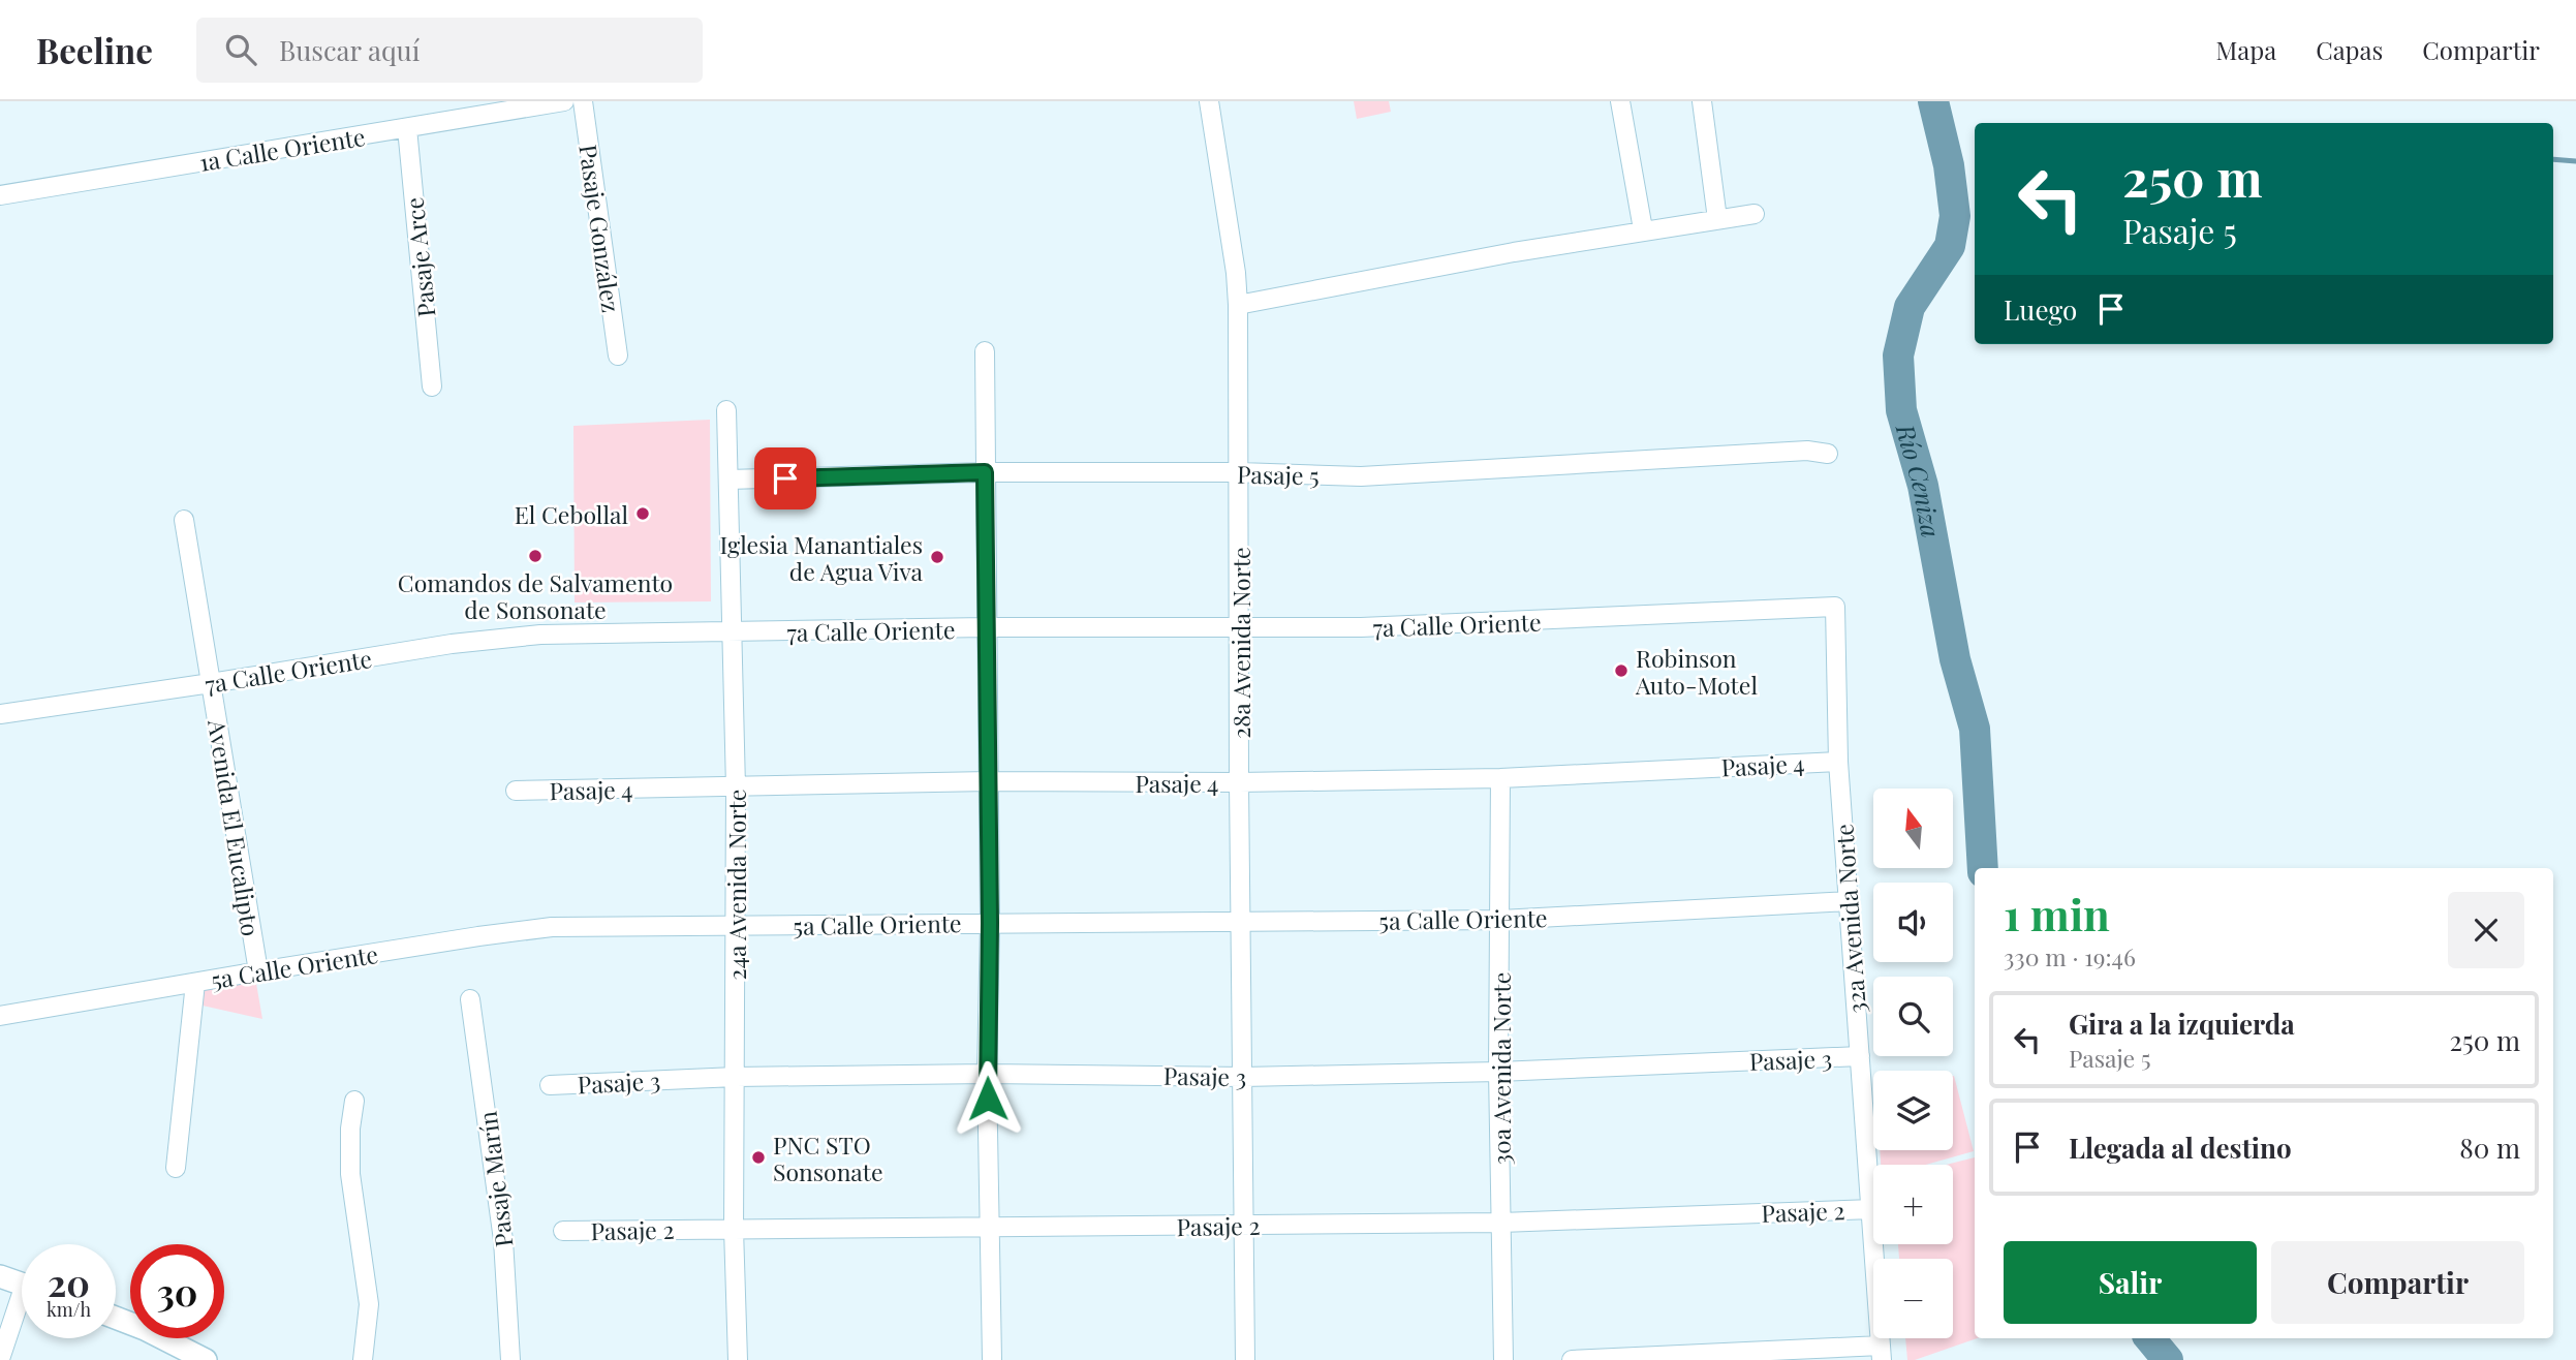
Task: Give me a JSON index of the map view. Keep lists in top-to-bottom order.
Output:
{
  "streets": {
    "street": [
      "1a Calle Oriente",
      "Pasaje González",
      "Pasaje Arce",
      "Pasaje 5",
      "7a Calle Oriente",
      "28a Avenida Norte",
      "Pasaje 4",
      "Avenida El Eucalipto",
      "24a Avenida Norte",
      "5a Calle Oriente",
      "32a Avenida Norte",
      "Pasaje 3",
      "30a Avenida Norte",
      "Pasaje Marín",
      "Pasaje 2"
    ]
  },
  "crossings": [
    ["1a Calle Oriente", "Pasaje Arce"],
    ["Pasaje 5", "28a Avenida Norte"],
    ["Pasaje 5", "24a Avenida Norte"],
    ["7a Calle Oriente", "28a Avenida Norte"],
    ["7a Calle Oriente", "Avenida El Eucalipto"],
    ["7a Calle Oriente", "24a Avenida Norte"],
    ["7a Calle Oriente", "32a Avenida Norte"],
    ["28a Avenida Norte", "Pasaje 4"],
    ["28a Avenida Norte", "5a Calle Oriente"],
    ["28a Avenida Norte", "Pasaje 3"],
    ["28a Avenida Norte", "Pasaje 2"],
    ["Pasaje 4", "24a Avenida Norte"],
    ["Pasaje 4", "32a Avenida Norte"],
    ["Pasaje 4", "30a Avenida Norte"],
    ["Avenida El Eucalipto", "5a Calle Oriente"],
    ["24a Avenida Norte", "5a Calle Oriente"],
    ["24a Avenida Norte", "Pasaje 3"],
    ["24a Avenida Norte", "Pasaje 2"],
    ["5a Calle Oriente", "32a Avenida Norte"],
    ["5a Calle Oriente", "30a Avenida Norte"],
    ["32a Avenida Norte", "Pasaje 3"],
    ["32a Avenida Norte", "Pasaje 2"],
    ["Pasaje 3", "30a Avenida Norte"],
    ["30a Avenida Norte", "Pasaje 2"]
  ],
  "water": ["Río Ceniza"],
  "places": [
    "El Cebollal",
    "Comandos de Salvamento de Sonsonate",
    "Iglesia Manantiales de Agua Viva",
    "Robinson Auto-Motel",
    "PNC STO Sonsonate"
  ],
  "north": "top",
  "page": {
    "header": "Beeline",
    "search": "Buscar aquí",
    "nav": ["Mapa", "Capas", "Compartir"],
    "turn": ["250 m", "Pasaje 5"],
    "then": "Luego",
    "map_buttons": ["+", "−"],
    "heading": ["1 min", "330 m · 19:46"],
    "list": [
      {
        "name": "Gira a la izquierda",
        "note": "Pasaje 5",
        "value": "250 m"
      },
      {
        "name": "Llegada al destino",
        "value": "80 m"
      }
    ],
    "buttons": ["Salir", "Compartir"],
    "speed": "20 km/h",
    "limit": "30"
  }
}
